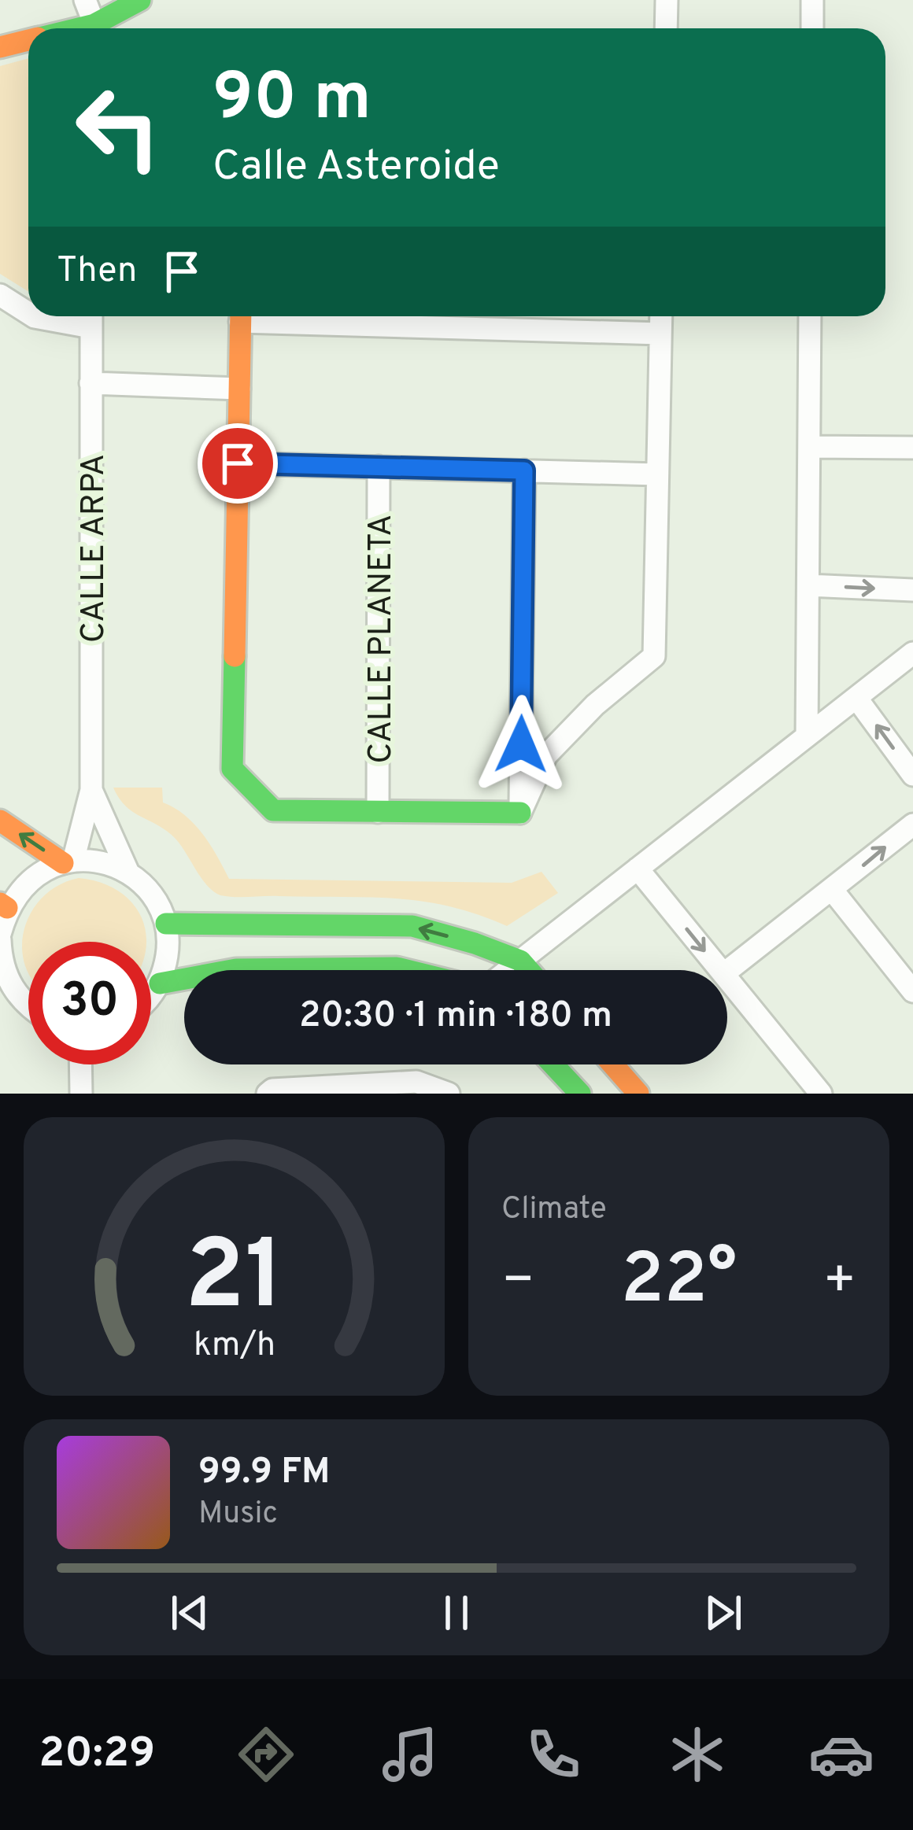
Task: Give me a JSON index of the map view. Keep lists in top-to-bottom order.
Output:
{
  "streets": {
    "street": ["CALLE ARPA", "CALLE PLANETA"]
  },
  "page": {
    "turn": ["90 m", "Calle Asteroide"],
    "then": "Then",
    "limit": "30",
    "trip": "20:30 · 1 min · 180 m",
    "tile": "Climate",
    "heat": ["−", "22°", "+"],
    "song": ["99.9 FM", "Music"],
    "tabs": "20:29",
    "gauge": ["21", "km/h"]
  }
}
